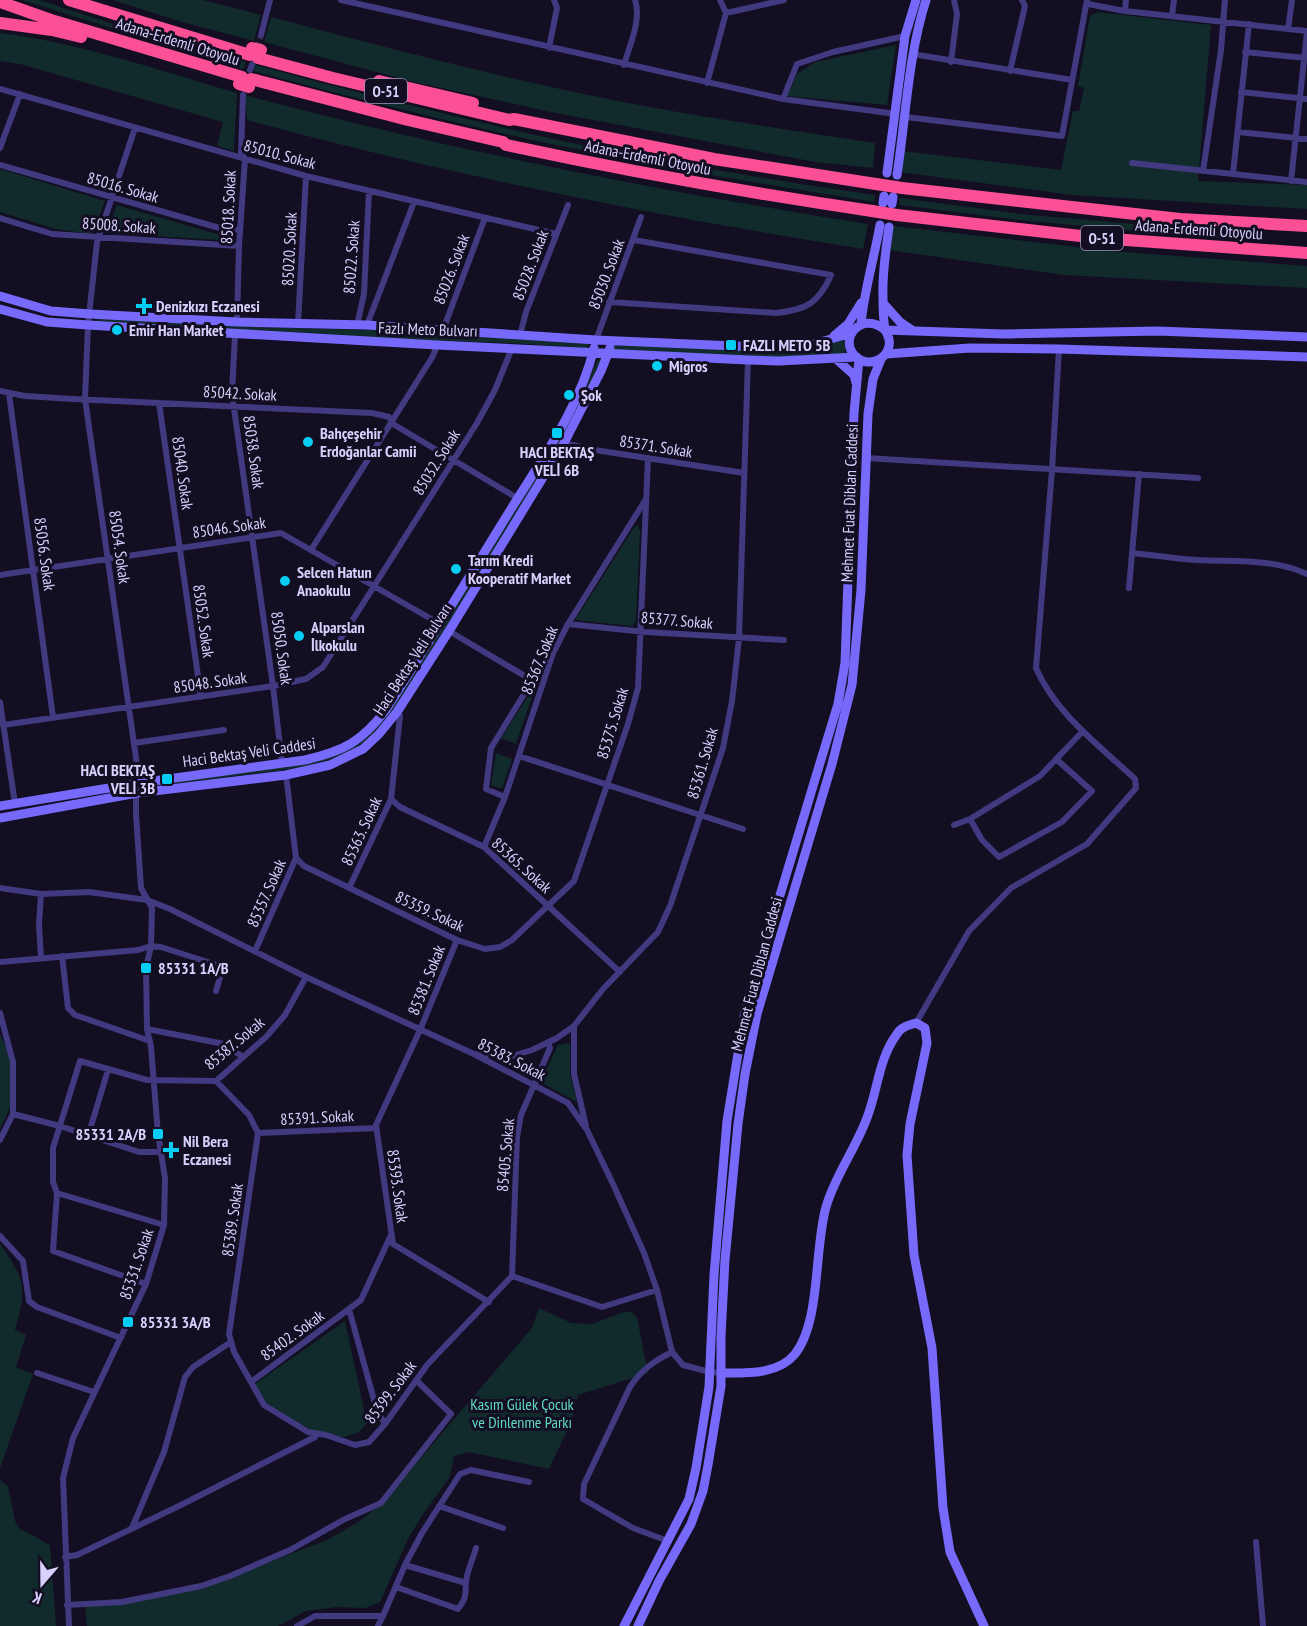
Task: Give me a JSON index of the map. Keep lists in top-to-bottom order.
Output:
{
  "streets": {
    "highway": ["Adana-Erdemli Otoyolu", "O-51"],
    "main road": [
      "Fazlı Meto Bulvarı",
      "Mehmet Fuat Diblan Caddesi",
      "Haci Bektaş Veli Bulvarı",
      "Haci Bektaş Veli Caddesi"
    ],
    "street": [
      "85010. Sokak",
      "85016. Sokak",
      "85018. Sokak",
      "85008. Sokak",
      "85020. Sokak",
      "85022. Sokak",
      "85028. Sokak",
      "85026. Sokak",
      "85030. Sokak",
      "85042. Sokak",
      "85371. Sokak",
      "85038. Sokak",
      "85032. Sokak",
      "85040. Sokak",
      "85046. Sokak",
      "85054. Sokak",
      "85056. Sokak",
      "85377. Sokak",
      "85052. Sokak",
      "85050. Sokak",
      "85367. Sokak",
      "85048. Sokak",
      "85375. Sokak",
      "85361. Sokak",
      "85363. Sokak",
      "85365. Sokak",
      "85357. Sokak",
      "85359. Sokak",
      "85381. Sokak",
      "85387. Sokak",
      "85383. Sokak",
      "85391. Sokak",
      "85405. Sokak",
      "85393. Sokak",
      "85389. Sokak",
      "85331. Sokak",
      "85402. Sokak",
      "85399. Sokak"
    ]
  },
  "crossings": [
    ["Adana-Erdemli Otoyolu", "85018. Sokak"],
    ["85010. Sokak", "85018. Sokak"],
    ["85010. Sokak", "85020. Sokak"],
    ["85010. Sokak", "85022. Sokak"],
    ["85010. Sokak", "85028. Sokak"],
    ["85010. Sokak", "85026. Sokak"],
    ["85010. Sokak", "85054. Sokak"],
    ["85016. Sokak", "85018. Sokak"],
    ["85016. Sokak", "85054. Sokak"],
    ["85018. Sokak", "85008. Sokak"],
    ["85018. Sokak", "Fazlı Meto Bulvarı"],
    ["85008. Sokak", "85054. Sokak"],
    ["85020. Sokak", "Fazlı Meto Bulvarı"],
    ["85022. Sokak", "Fazlı Meto Bulvarı"],
    ["85028. Sokak", "Fazlı Meto Bulvarı"],
    ["85026. Sokak", "Fazlı Meto Bulvarı"],
    ["85030. Sokak", "Fazlı Meto Bulvarı"],
    ["85030. Sokak", "Haci Bektaş Veli Bulvarı"],
    ["Fazlı Meto Bulvarı", "85038. Sokak"],
    ["Fazlı Meto Bulvarı", "85032. Sokak"],
    ["Fazlı Meto Bulvarı", "Mehmet Fuat Diblan Caddesi"],
    ["Fazlı Meto Bulvarı", "85054. Sokak"],
    ["Fazlı Meto Bulvarı", "Haci Bektaş Veli Bulvarı"],
    ["Fazlı Meto Bulvarı", "85361. Sokak"],
    ["85042. Sokak", "85038. Sokak"],
    ["85042. Sokak", "85032. Sokak"],
    ["85042. Sokak", "85040. Sokak"],
    ["85042. Sokak", "85054. Sokak"],
    ["85042. Sokak", "85056. Sokak"],
    ["85042. Sokak", "Haci Bektaş Veli Bulvarı"],
    ["85371. Sokak", "Haci Bektaş Veli Bulvarı"],
    ["85371. Sokak", "85375. Sokak"],
    ["85371. Sokak", "85361. Sokak"],
    ["85038. Sokak", "85046. Sokak"],
    ["85038. Sokak", "85050. Sokak"],
    ["85032. Sokak", "85046. Sokak"],
    ["85032. Sokak", "85048. Sokak"],
    ["85040. Sokak", "85046. Sokak"],
    ["85040. Sokak", "85052. Sokak"],
    ["85046. Sokak", "85054. Sokak"],
    ["85046. Sokak", "85056. Sokak"],
    ["85046. Sokak", "85052. Sokak"],
    ["85046. Sokak", "85050. Sokak"],
    ["85046. Sokak", "Haci Bektaş Veli Bulvarı"],
    ["85046. Sokak", "85048. Sokak"],
    ["85046. Sokak", "Haci Bektaş Veli Caddesi"],
    ["85054. Sokak", "85048. Sokak"],
    ["85054. Sokak", "Haci Bektaş Veli Caddesi"],
    ["85054. Sokak", "85331. Sokak"],
    ["85056. Sokak", "85048. Sokak"],
    ["85377. Sokak", "85367. Sokak"],
    ["85377. Sokak", "85375. Sokak"],
    ["85377. Sokak", "85361. Sokak"],
    ["85052. Sokak", "85048. Sokak"],
    ["85050. Sokak", "85048. Sokak"],
    ["85050. Sokak", "Haci Bektaş Veli Caddesi"],
    ["Haci Bektaş Veli Bulvarı", "Haci Bektaş Veli Caddesi"],
    ["Haci Bektaş Veli Bulvarı", "85363. Sokak"],
    ["Haci Bektaş Veli Bulvarı", "85357. Sokak"],
    ["85367. Sokak", "85375. Sokak"],
    ["85367. Sokak", "85365. Sokak"],
    ["85375. Sokak", "85365. Sokak"],
    ["85375. Sokak", "85359. Sokak"],
    ["Haci Bektaş Veli Caddesi", "85357. Sokak"],
    ["Haci Bektaş Veli Caddesi", "85331. Sokak"],
    ["85361. Sokak", "85365. Sokak"],
    ["85361. Sokak", "85383. Sokak"],
    ["85361. Sokak", "85405. Sokak"],
    ["85363. Sokak", "85365. Sokak"],
    ["85363. Sokak", "85359. Sokak"],
    ["85365. Sokak", "85359. Sokak"],
    ["85357. Sokak", "85359. Sokak"],
    ["85357. Sokak", "85383. Sokak"],
    ["85359. Sokak", "85381. Sokak"],
    ["85381. Sokak", "85383. Sokak"],
    ["85381. Sokak", "85393. Sokak"],
    ["85387. Sokak", "85383. Sokak"],
    ["85387. Sokak", "85331. Sokak"],
    ["85383. Sokak", "85405. Sokak"],
    ["85383. Sokak", "85393. Sokak"],
    ["85383. Sokak", "85331. Sokak"],
    ["85391. Sokak", "85393. Sokak"],
    ["85391. Sokak", "85389. Sokak"],
    ["85405. Sokak", "85399. Sokak"],
    ["85393. Sokak", "85402. Sokak"],
    ["85393. Sokak", "85399. Sokak"],
    ["85389. Sokak", "85399. Sokak"],
    ["85402. Sokak", "85399. Sokak"]
  ],
  "parks": ["Kasım Gülek Çocuk ve Dinlenme Parkı"],
  "places": {
    "health": ["Denizkızı Eczanesi", "Nil Bera Eczanesi"],
    "other": [
      "Emir Han Market",
      "Migros",
      "Şok",
      "Bahçeşehir Erdoğanlar Camii",
      "Tarım Kredi Kooperatif Market",
      "Selcen Hatun Anaokulu",
      "Alparslan İlkokulu"
    ],
    "transit": [
      "FAZLI METO 5B",
      "HACI BEKTAŞ VELİ 6B",
      "HACI BEKTAŞ VELİ 3B",
      "85331 1A/B",
      "85331 2A/B",
      "85331 3A/B"
    ]
  },
  "north": "bottom"
}
